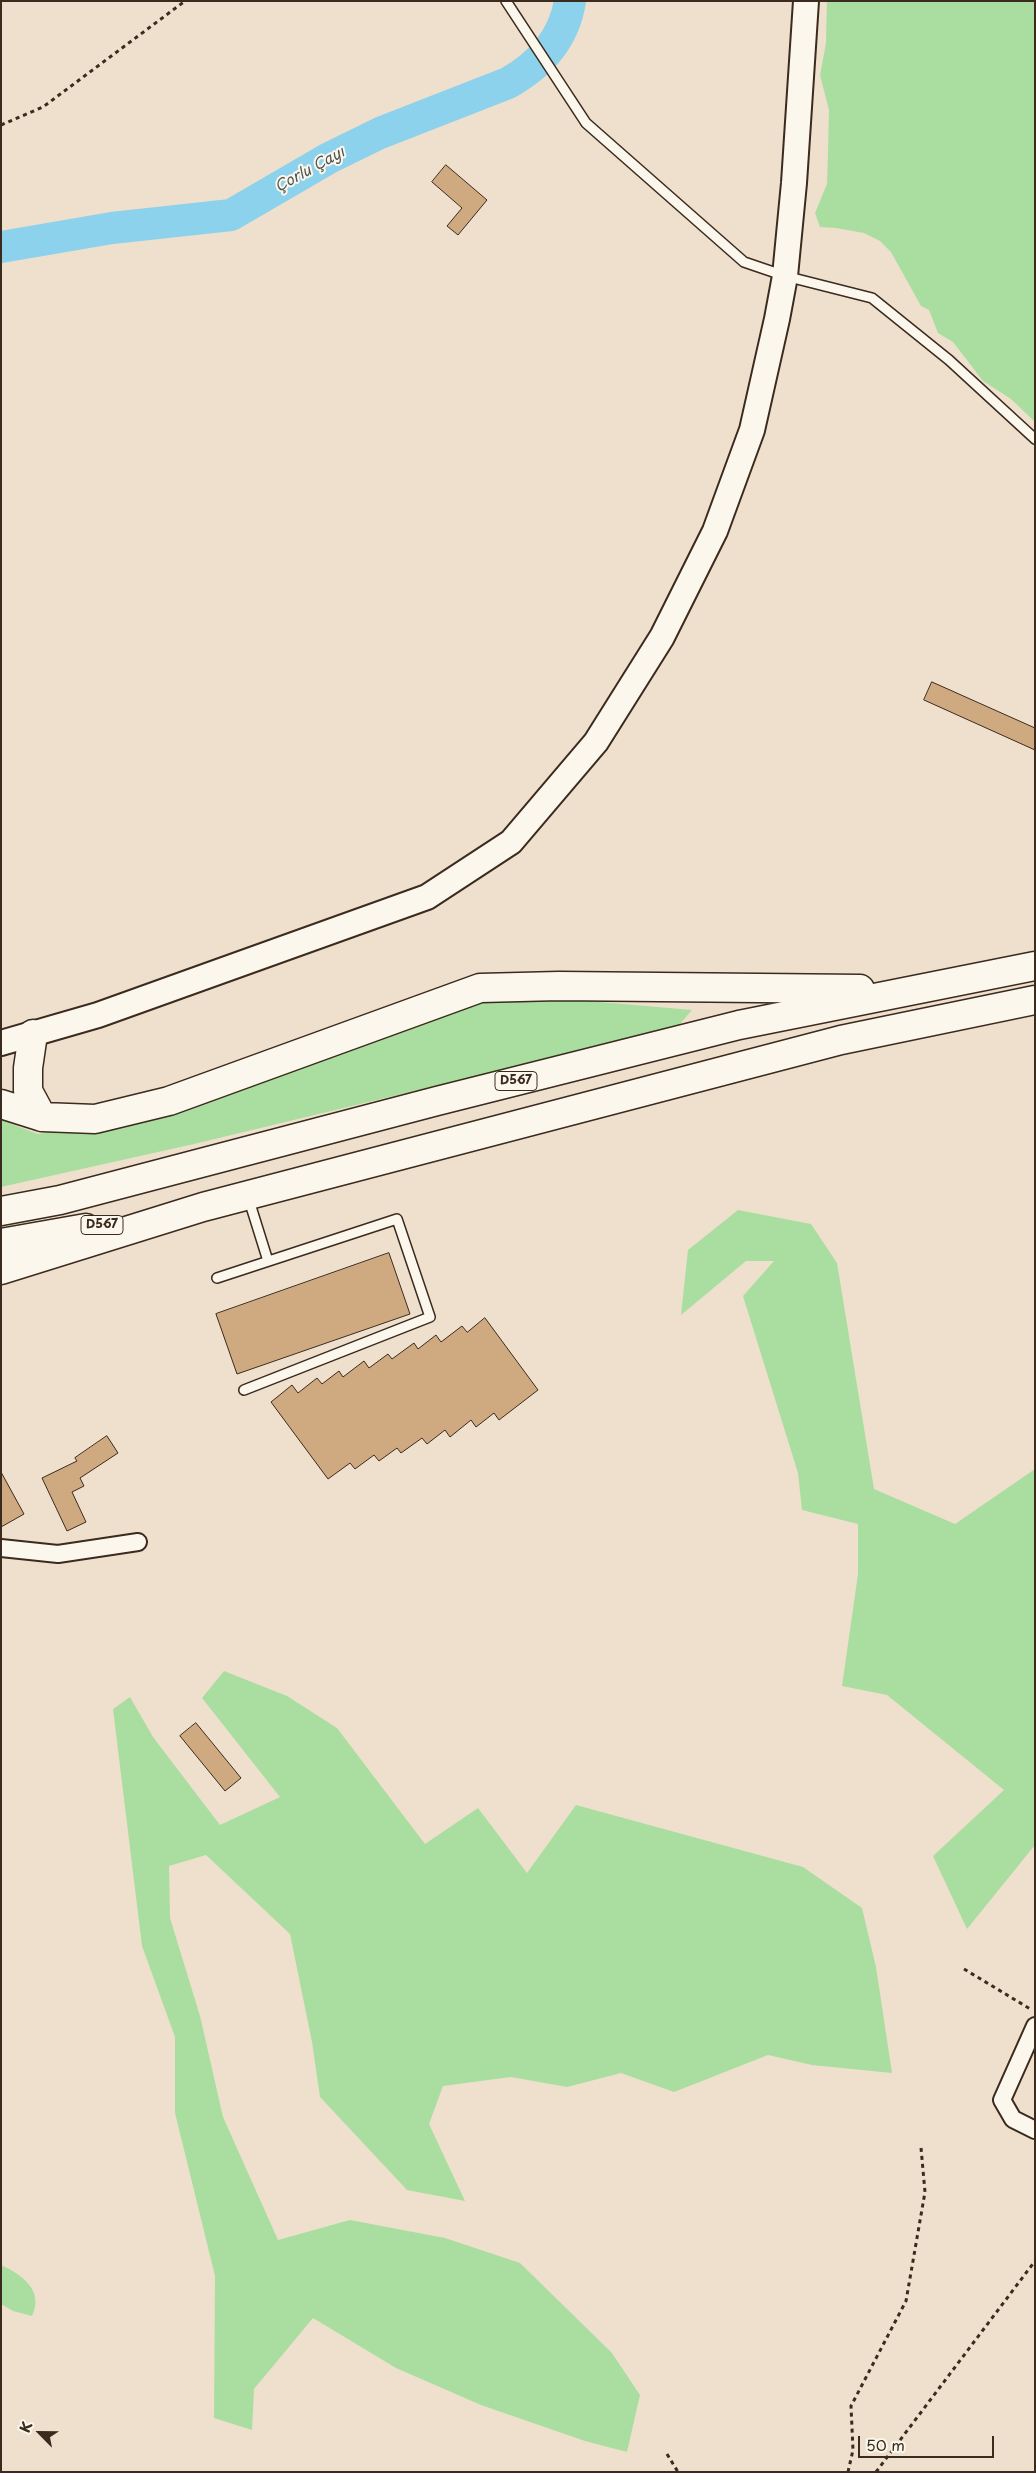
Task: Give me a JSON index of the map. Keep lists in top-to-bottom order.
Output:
{
  "streets": {
    "highway": ["D567"]
  },
  "water": ["Çorlu Çayı"],
  "scale_bar": "50 m",
  "north": "top left"
}
